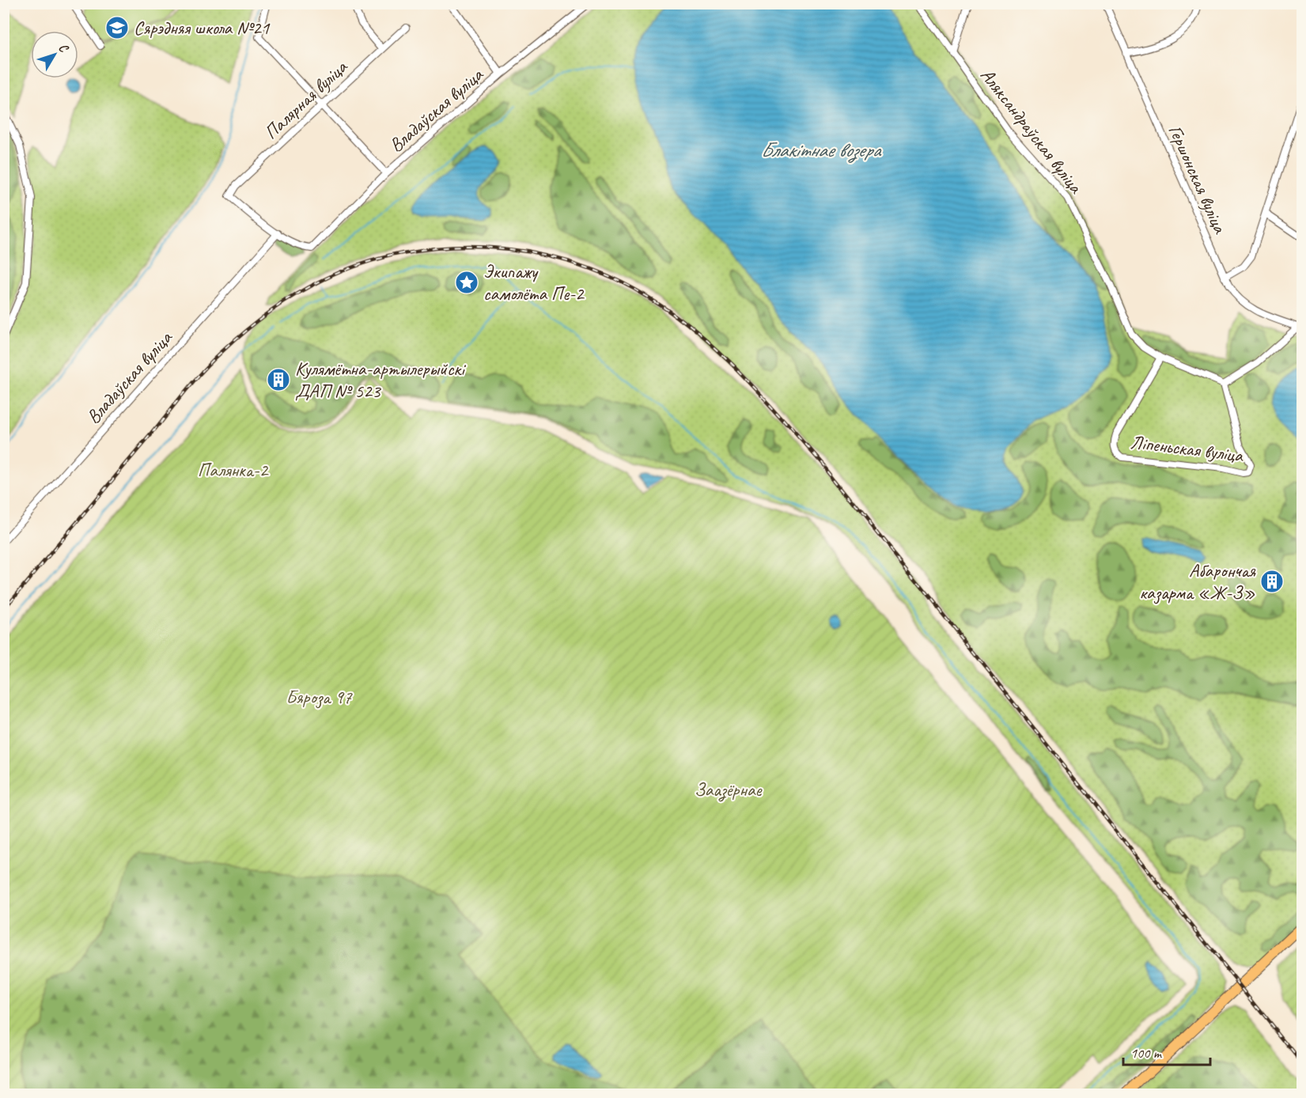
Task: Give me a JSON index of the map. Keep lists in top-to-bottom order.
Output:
{
  "streets": {
    "street": [
      "Палярная вуліца",
      "Владаўская вуліца",
      "Аляксандраўская вуліца",
      "Гершонская вуліца",
      "Ліпеньская вуліца"
    ]
  },
  "crossings": [
    ["Палярная вуліца", "Владаўская вуліца"],
    ["Аляксандраўская вуліца", "Ліпеньская вуліца"]
  ],
  "water": ["Блакітнае возера"],
  "parks": ["Палянка-2", "Бяроза 97", "Заазёрнае"],
  "places": {
    "school or university": ["Сярэдняя школа №21"],
    "place": ["Экипажу самолёта Пе-2"],
    "building": ["Кулямётна-артылерыйскі ДАП № 523", "Абарончая казарма «Ж-З»"]
  },
  "scale_bar": "100 m",
  "north": "top right"
}
